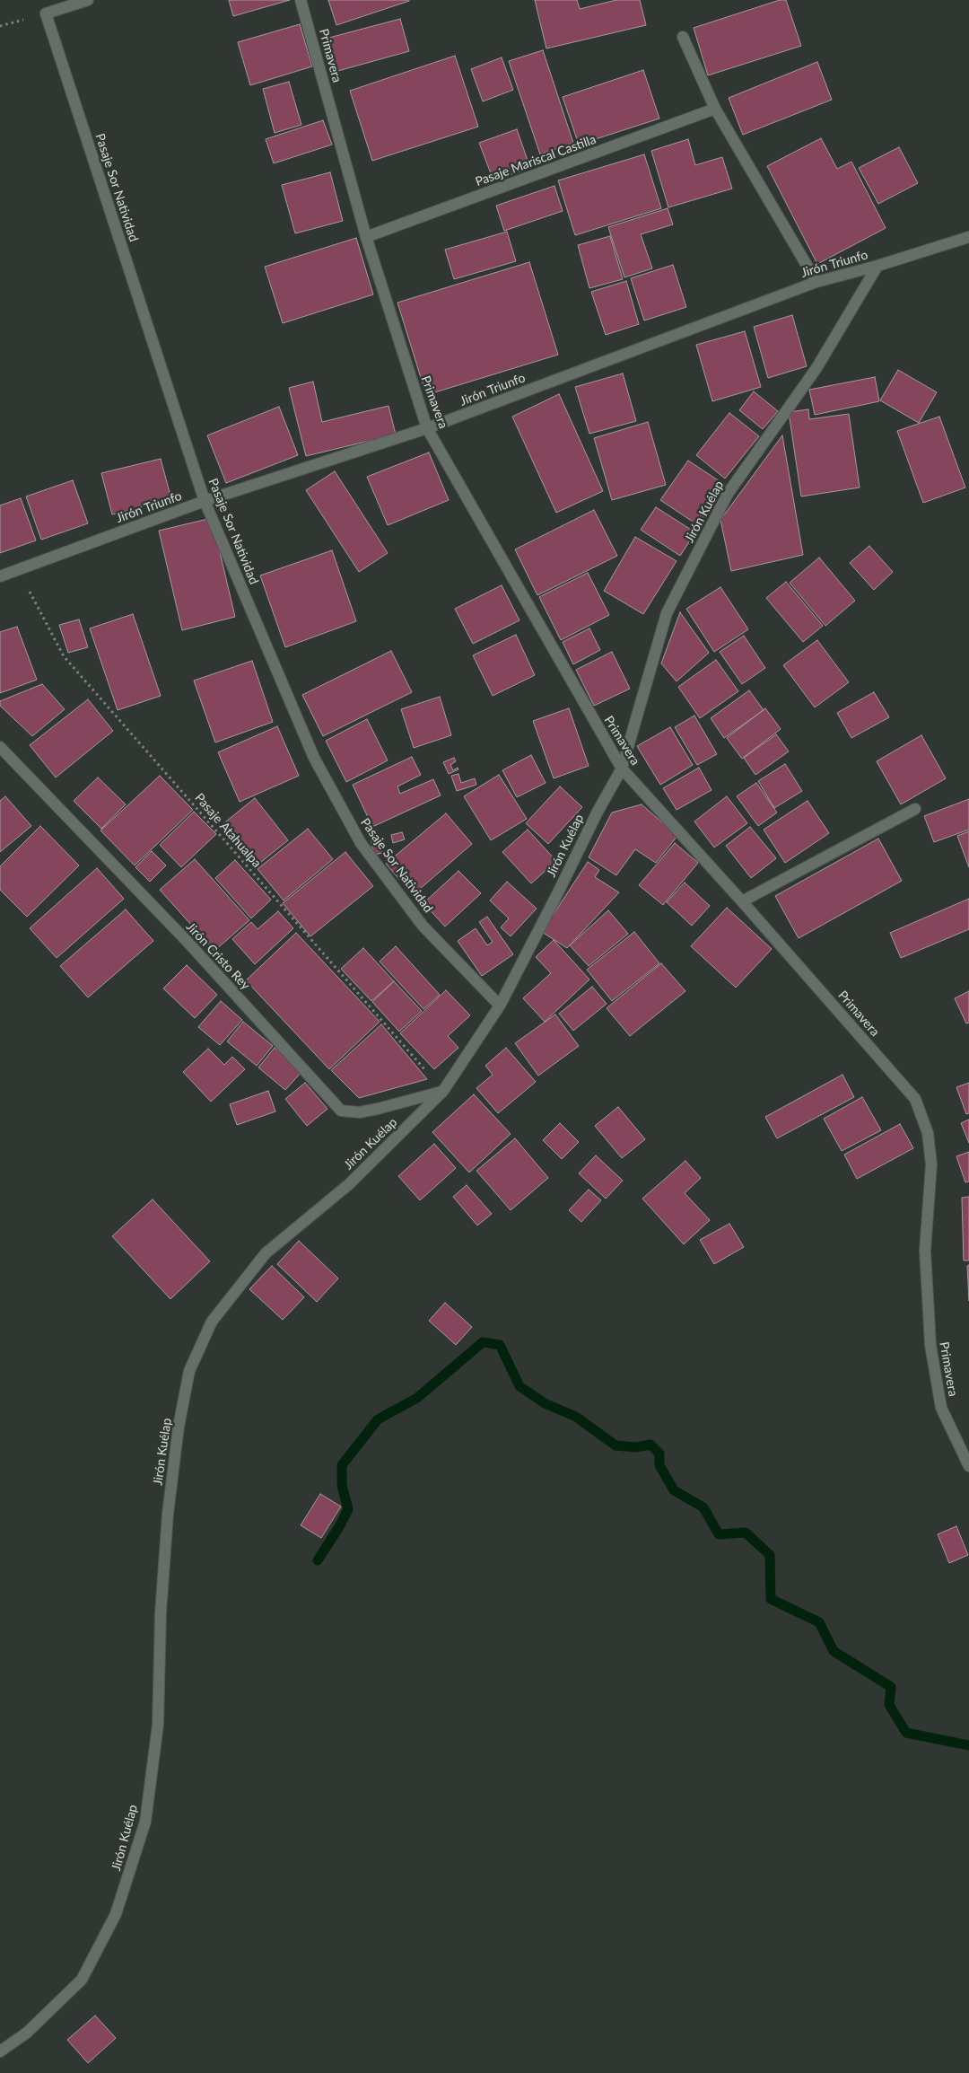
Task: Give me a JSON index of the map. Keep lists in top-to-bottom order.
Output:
{
  "streets": {
    "street": [
      "Primavera",
      "Pasaje Mariscal Castilla",
      "Pasaje Sor Natividad",
      "Jirón Triunfo",
      "Jirón Kuélap",
      "Jirón Cristo Rey"
    ],
    "path": ["Pasaje Atahualpa"]
  },
  "crossings": [
    ["Primavera", "Pasaje Mariscal Castilla"],
    ["Primavera", "Jirón Triunfo"],
    ["Primavera", "Jirón Kuélap"],
    ["Pasaje Sor Natividad", "Jirón Triunfo"],
    ["Pasaje Sor Natividad", "Jirón Kuélap"],
    ["Jirón Triunfo", "Jirón Kuélap"],
    ["Jirón Triunfo", "Pasaje Atahualpa"],
    ["Jirón Kuélap", "Pasaje Atahualpa"],
    ["Jirón Kuélap", "Jirón Cristo Rey"],
    ["Pasaje Atahualpa", "Jirón Cristo Rey"]
  ]
}
